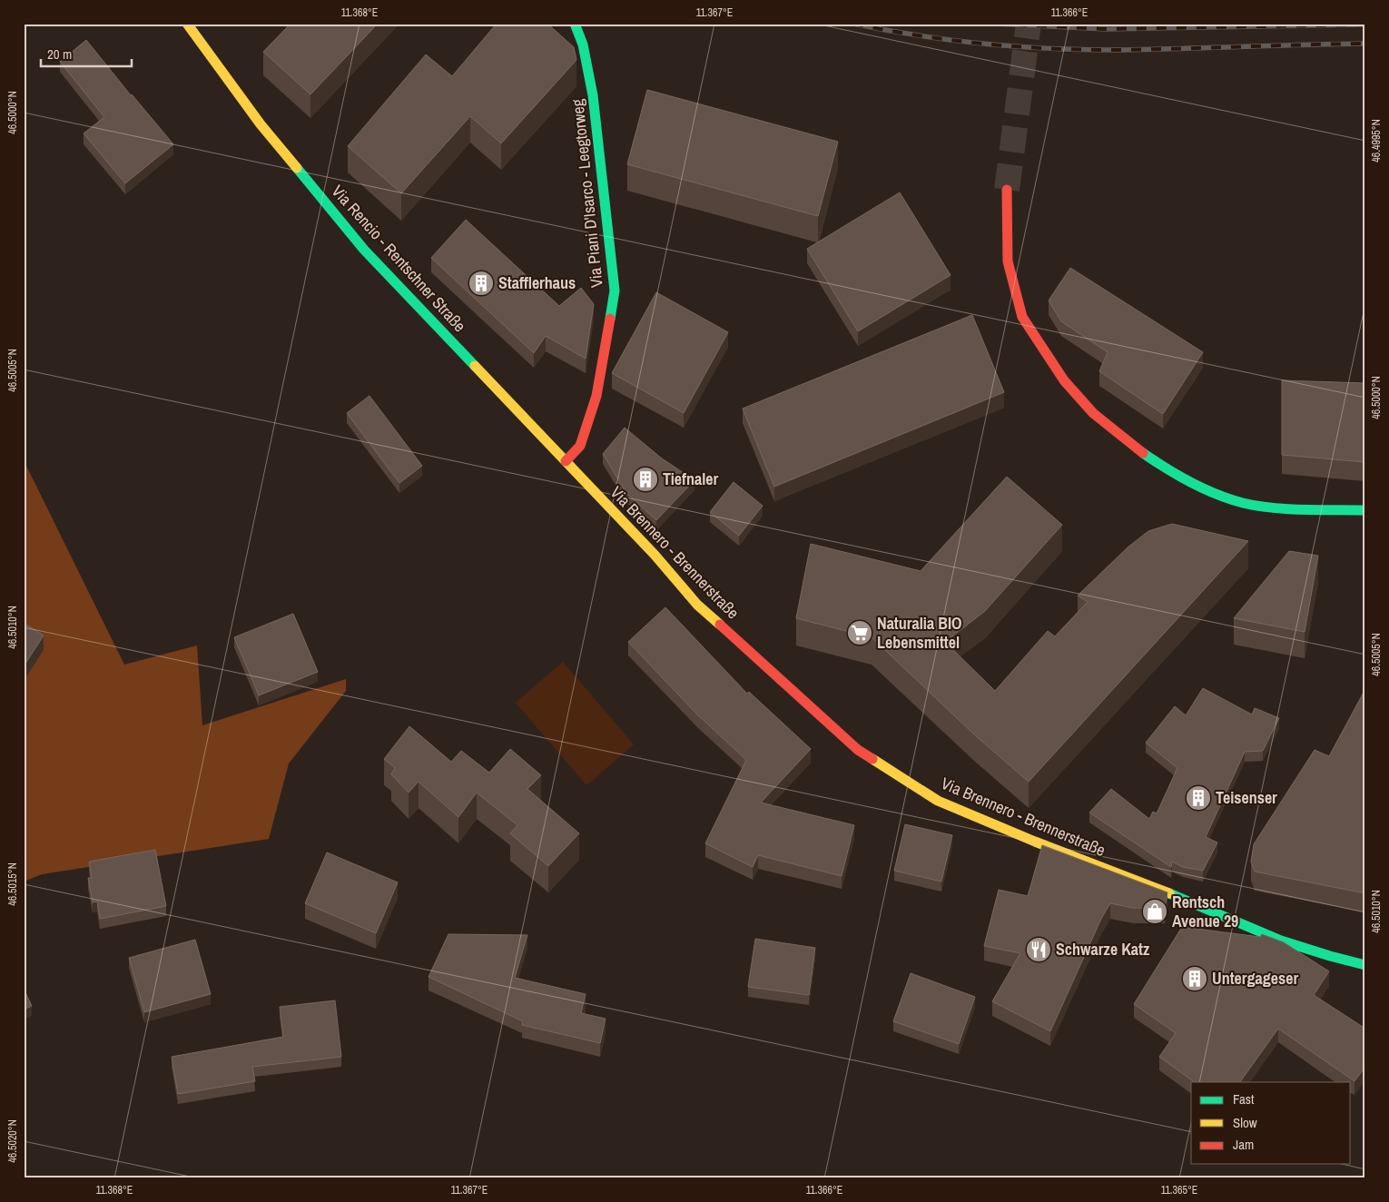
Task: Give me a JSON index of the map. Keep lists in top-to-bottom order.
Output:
{
  "streets": {
    "street": ["Via Piani D'Isarco - Leegtorweg", "Via Rencio - Rentschner Straße", "Via Brennero - Brennerstraße"]
  },
  "crossings": [
    ["Via Piani D'Isarco - Leegtorweg", "Via Rencio - Rentschner Straße"],
    ["Via Piani D'Isarco - Leegtorweg", "Via Brennero - Brennerstraße"],
    ["Via Rencio - Rentschner Straße", "Via Brennero - Brennerstraße"]
  ],
  "places": {
    "building": [
      "Stafflerhaus",
      "Tiefnaler",
      "Teisenser",
      "Untergageser"
    ],
    "supermarket": ["Naturalia BIO Lebensmittel"],
    "shop": ["Rentsch Avenue 29"],
    "restaurant": ["Schwarze Katz"]
  },
  "legend": ["Fast", "Slow", "Jam"],
  "scale_bar": "20 m",
  "coordinates": [
    "11.368°E",
    "11.367°E",
    "11.366°E",
    "46.5000°N",
    "46.4995°N",
    "46.5005°N",
    "46.5010°N",
    "46.5015°N",
    "46.5020°N",
    "11.365°E"
  ]
}
